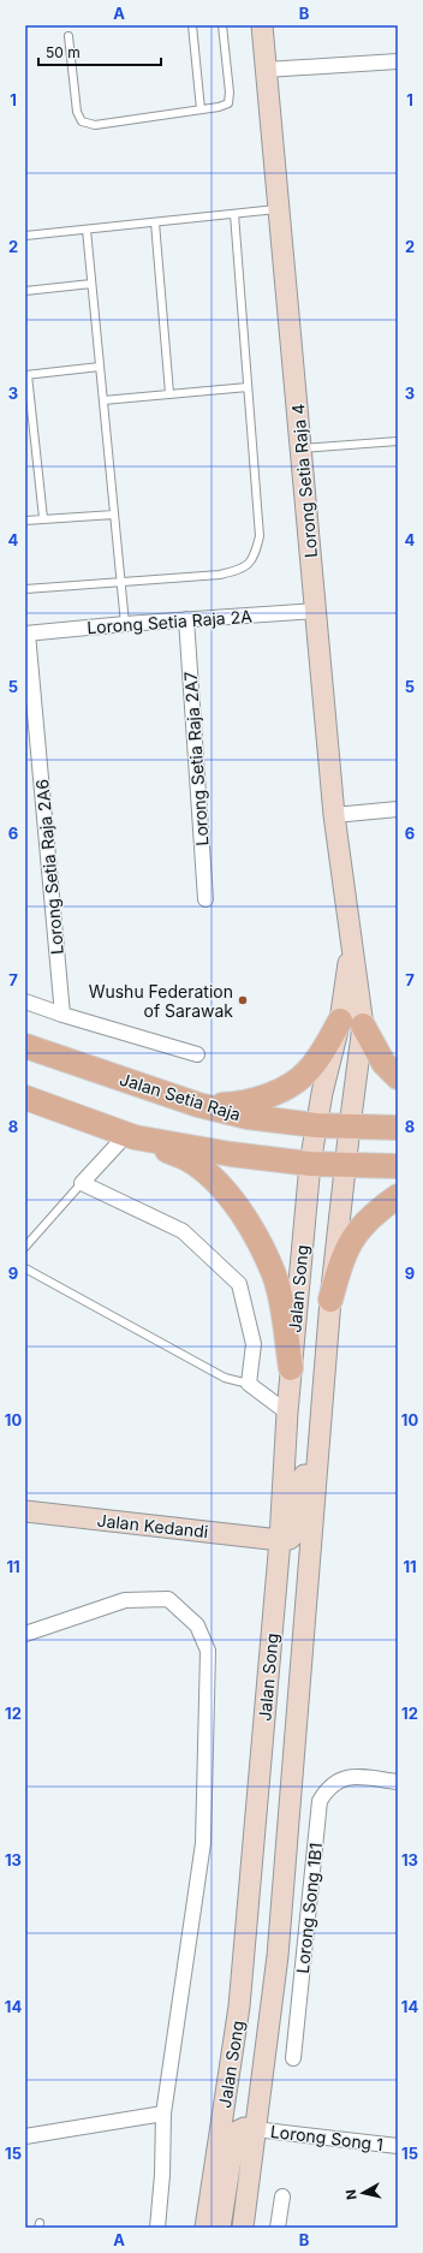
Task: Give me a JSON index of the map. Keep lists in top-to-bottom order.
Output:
{
  "streets": {
    "main road": [
      "Lorong Setia Raja 4",
      "Jalan Setia Raja",
      "Jalan Song",
      "Jalan Kedandi"
    ],
    "street": [
      "Lorong Setia Raja 2A",
      "Lorong Setia Raja 2A7",
      "Lorong Setia Raja 2A6",
      "Lorong Song 1B1",
      "Lorong Song 1"
    ]
  },
  "crossings": [
    ["Lorong Setia Raja 4", "Lorong Setia Raja 2A"],
    ["Lorong Setia Raja 4", "Jalan Setia Raja"],
    ["Lorong Setia Raja 4", "Jalan Song"],
    ["Lorong Setia Raja 2A", "Lorong Setia Raja 2A7"],
    ["Lorong Setia Raja 2A", "Lorong Setia Raja 2A6"],
    ["Jalan Setia Raja", "Jalan Song"],
    ["Jalan Song", "Jalan Kedandi"],
    ["Jalan Song", "Lorong Song 1"]
  ],
  "places": ["Wushu Federation of Sarawak"],
  "scale_bar": "50 m",
  "north": "left",
  "grid": {
    "columns": ["A", "B"],
    "rows": [
      "1",
      "2",
      "3",
      "4",
      "5",
      "6",
      "7",
      "8",
      "9",
      "10",
      "11",
      "12",
      "13",
      "14",
      "15"
    ]
  }
}
